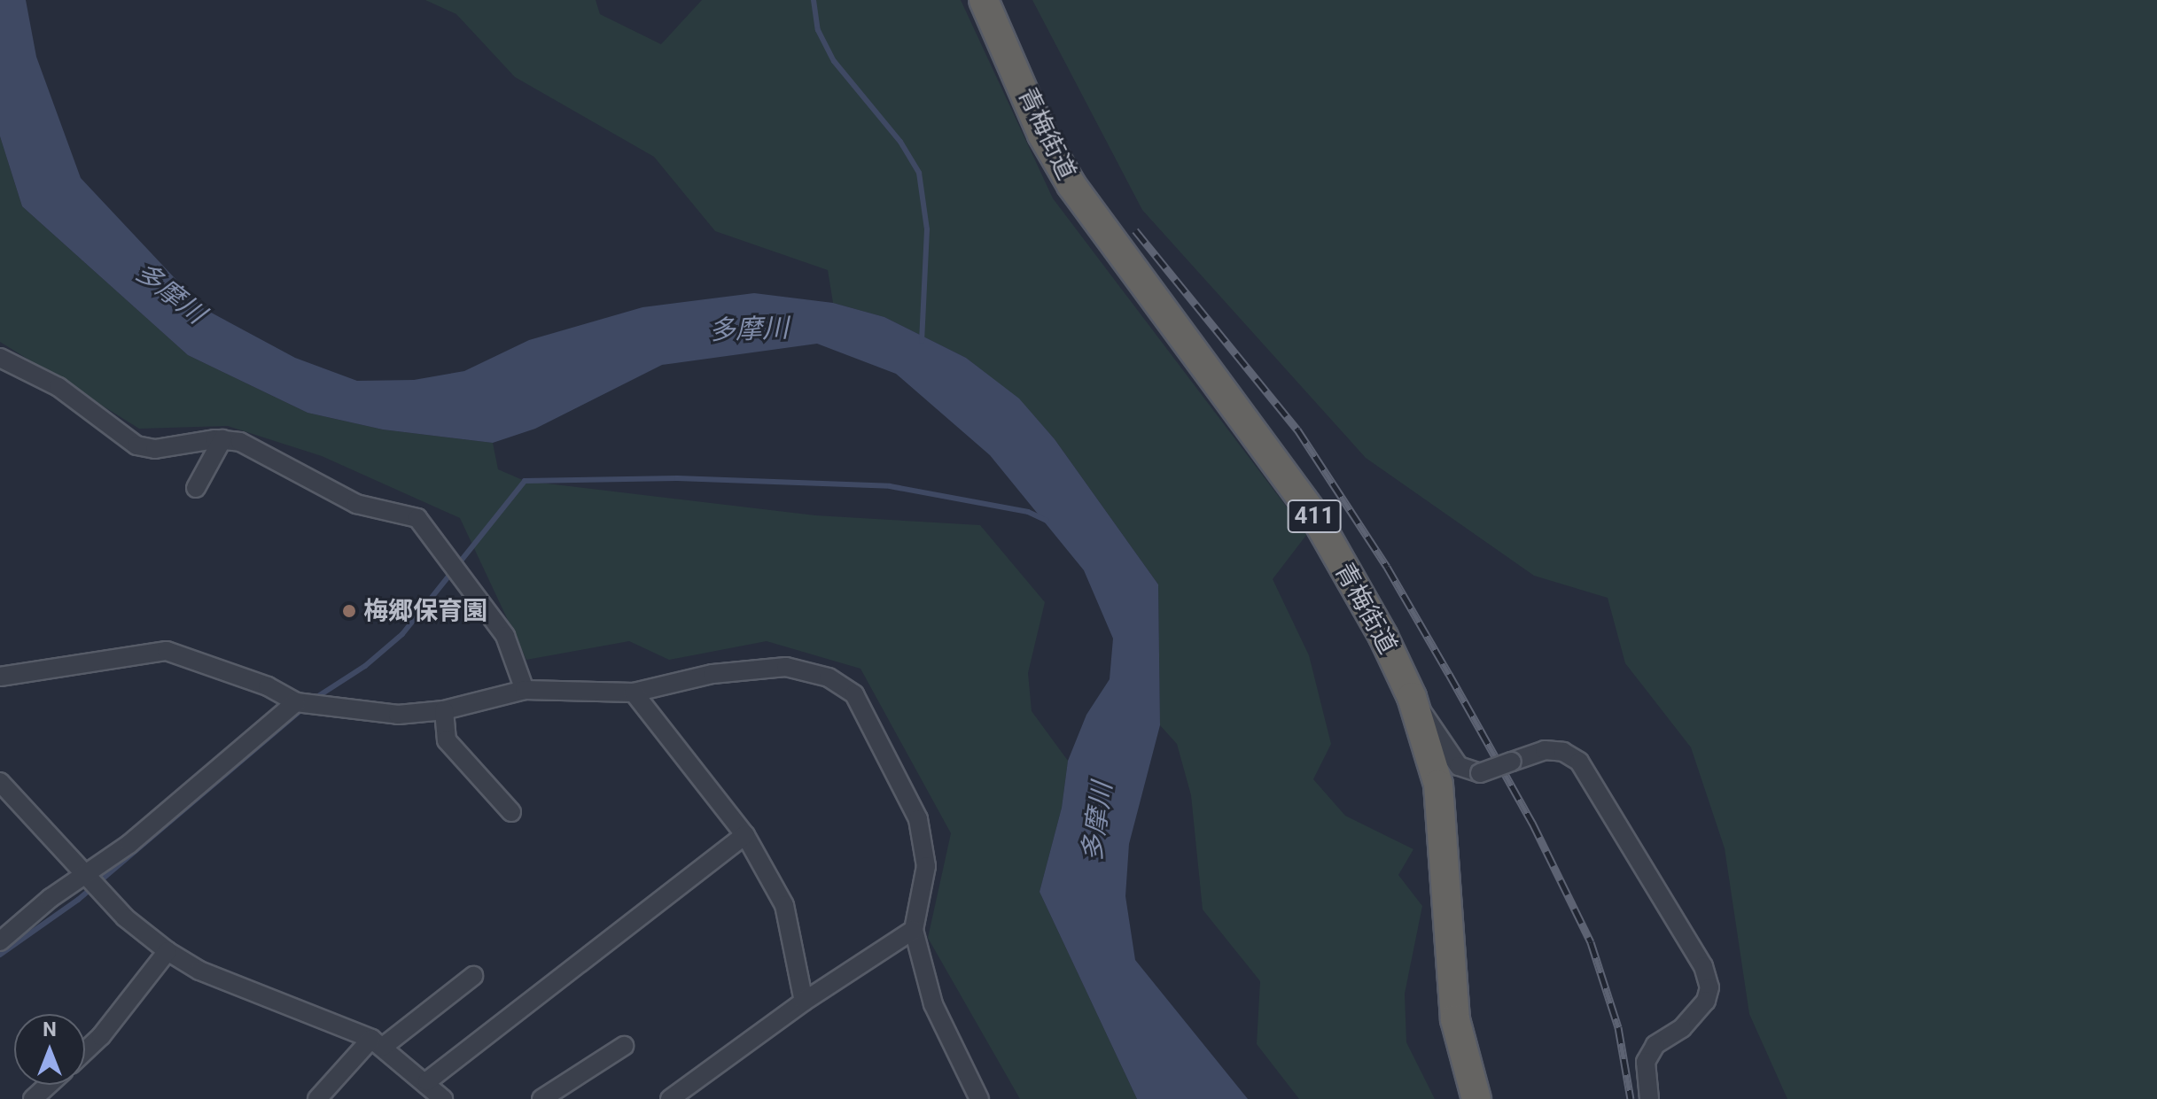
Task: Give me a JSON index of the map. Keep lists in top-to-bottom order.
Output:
{
  "streets": {
    "highway": ["青梅街道", "411"]
  },
  "water": ["多摩川"],
  "places": ["梅郷保育園"],
  "north": "top"
}
